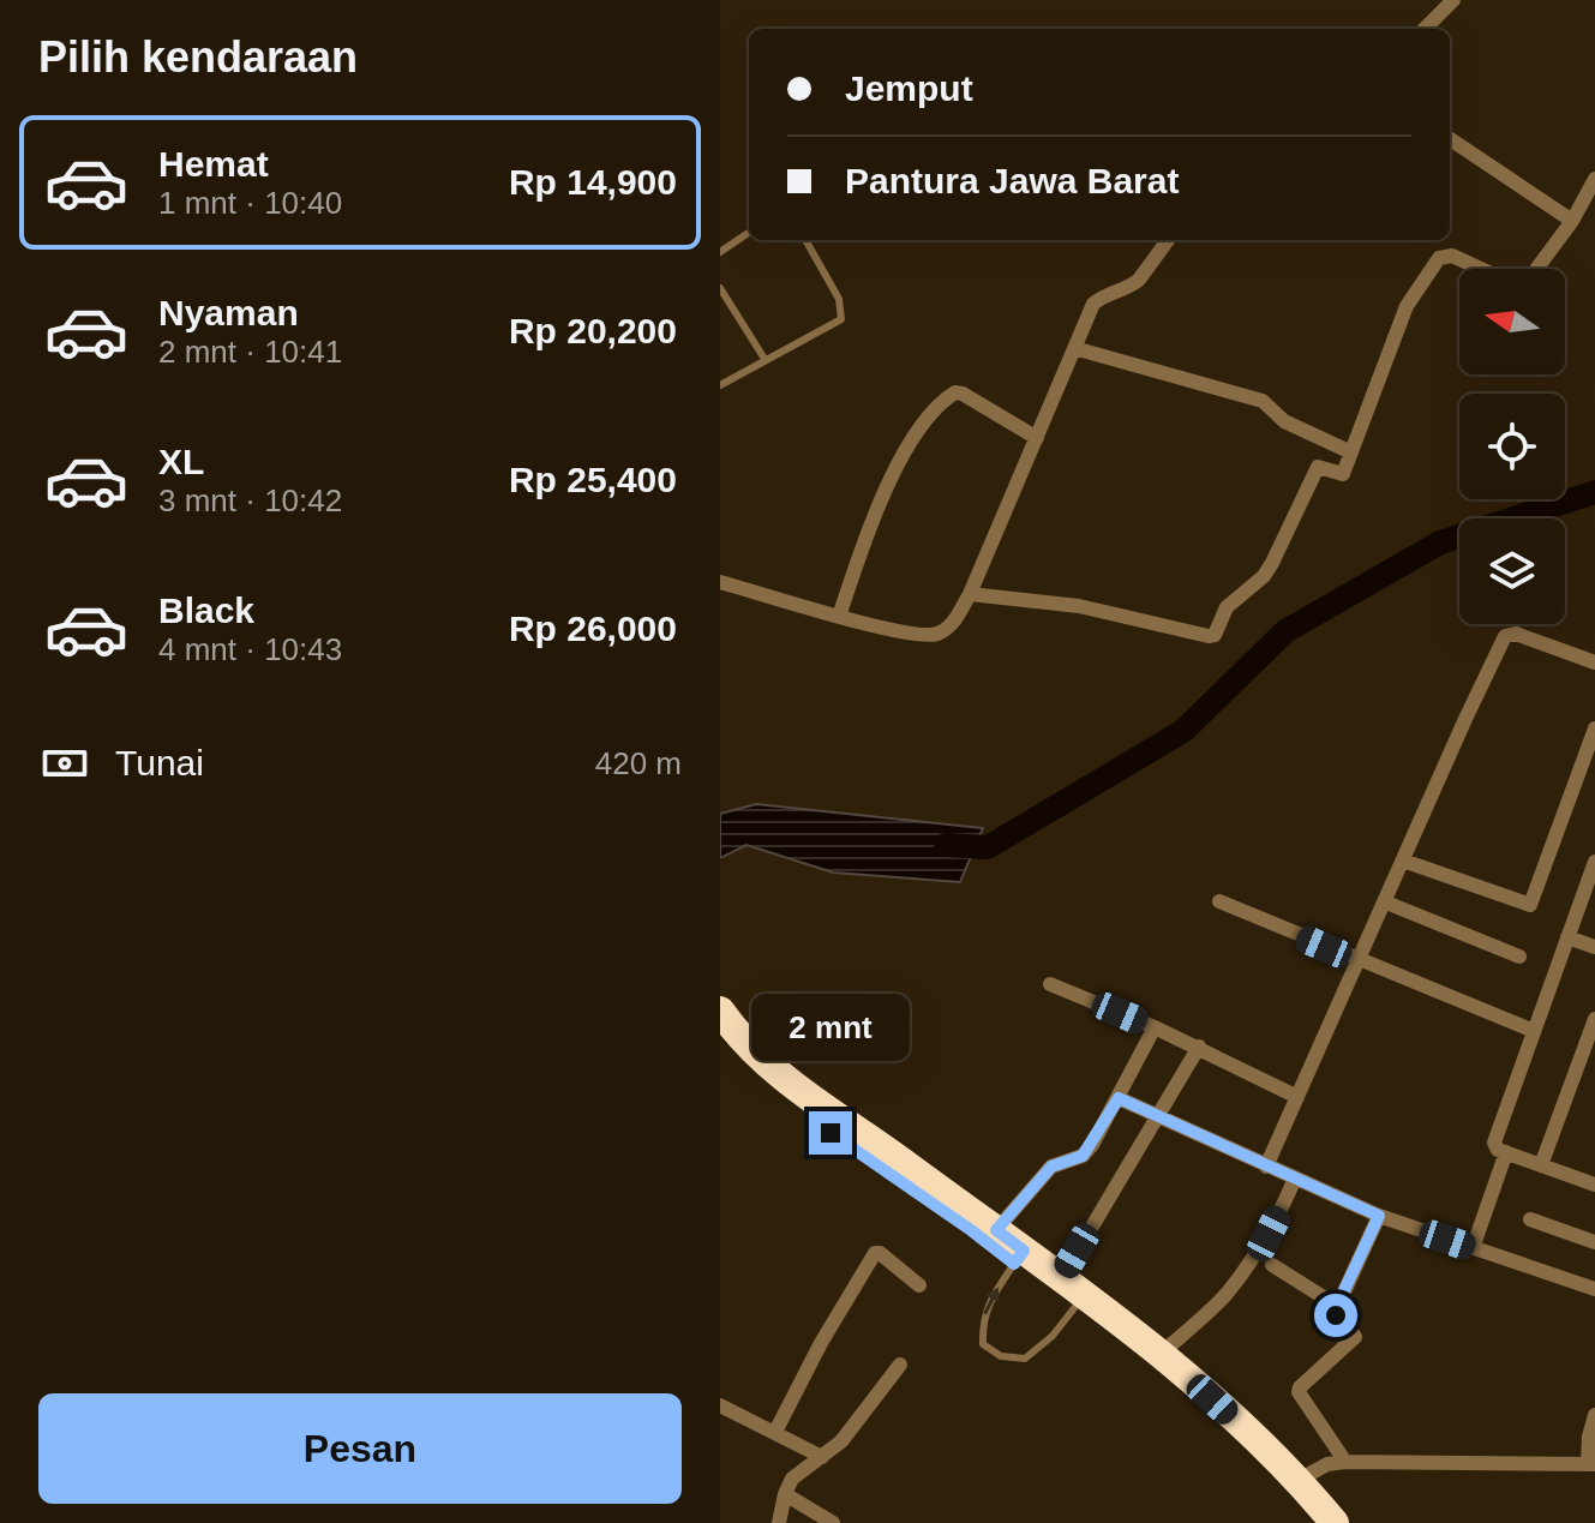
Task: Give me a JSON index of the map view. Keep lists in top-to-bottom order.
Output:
{
  "north": "left",
  "page": {
    "heading": "Pilih kendaraan",
    "banner": ["Jemput", "Pantura Jawa Barat"],
    "list": [
      {
        "name": "Hemat",
        "note": "1 mnt · 10:40",
        "value": "Rp 14,900"
      },
      {
        "name": "Nyaman",
        "note": "2 mnt · 10:41",
        "value": "Rp 20,200"
      },
      {
        "name": "XL",
        "note": "3 mnt · 10:42",
        "value": "Rp 25,400"
      },
      {
        "name": "Black",
        "note": "4 mnt · 10:43",
        "value": "Rp 26,000"
      }
    ],
    "pay": ["Tunai", "420 m"],
    "bubble": "2 mnt",
    "buttons": "Pesan"
  }
}
